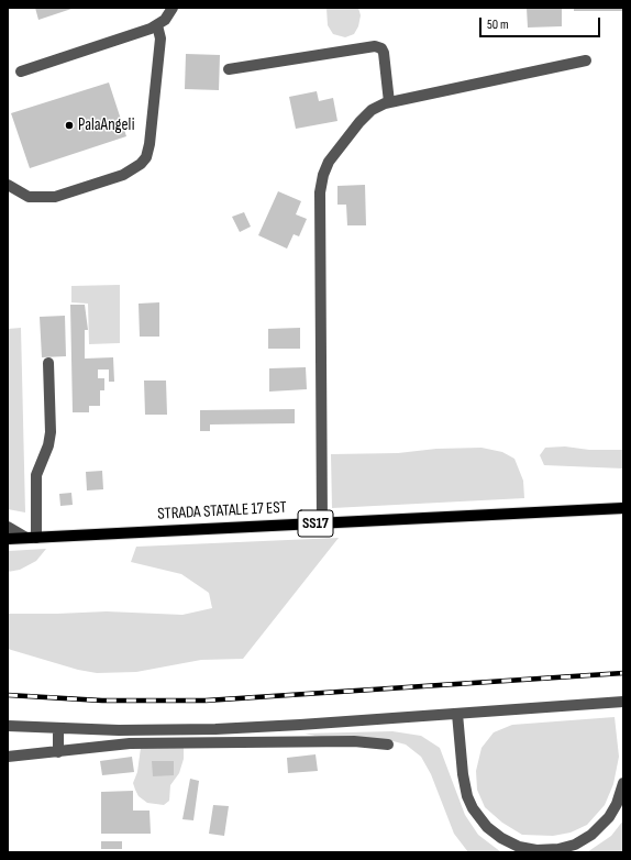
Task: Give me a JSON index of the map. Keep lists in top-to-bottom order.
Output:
{
  "streets": {
    "main road": ["STRADA STATALE 17 EST", "SS17"]
  },
  "places": ["PalaAngeli"],
  "scale_bar": "50 m"
}
